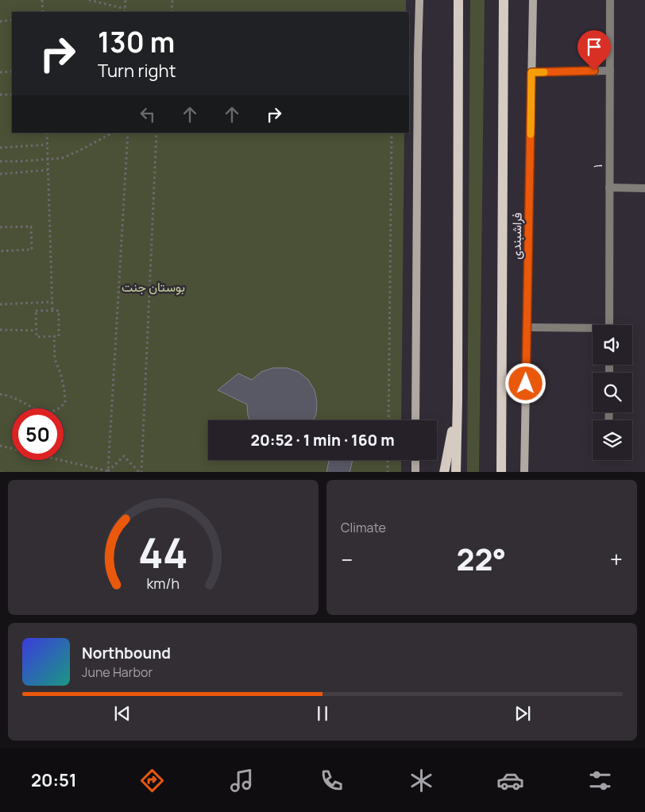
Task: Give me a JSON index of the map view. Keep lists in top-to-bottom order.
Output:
{
  "streets": {
    "main road": ["فراشبندی"],
    "street": ["۱"]
  },
  "parks": ["بوستان جنت"],
  "page": {
    "turn": ["130 m", "Turn right"],
    "limit": "50",
    "trip": "20:52 · 1 min · 160 m",
    "tile": "Climate",
    "heat": ["−", "22°", "+"],
    "song": ["Northbound", "June Harbor"],
    "tabs": "20:51",
    "gauge": ["44", "km/h"]
  }
}
